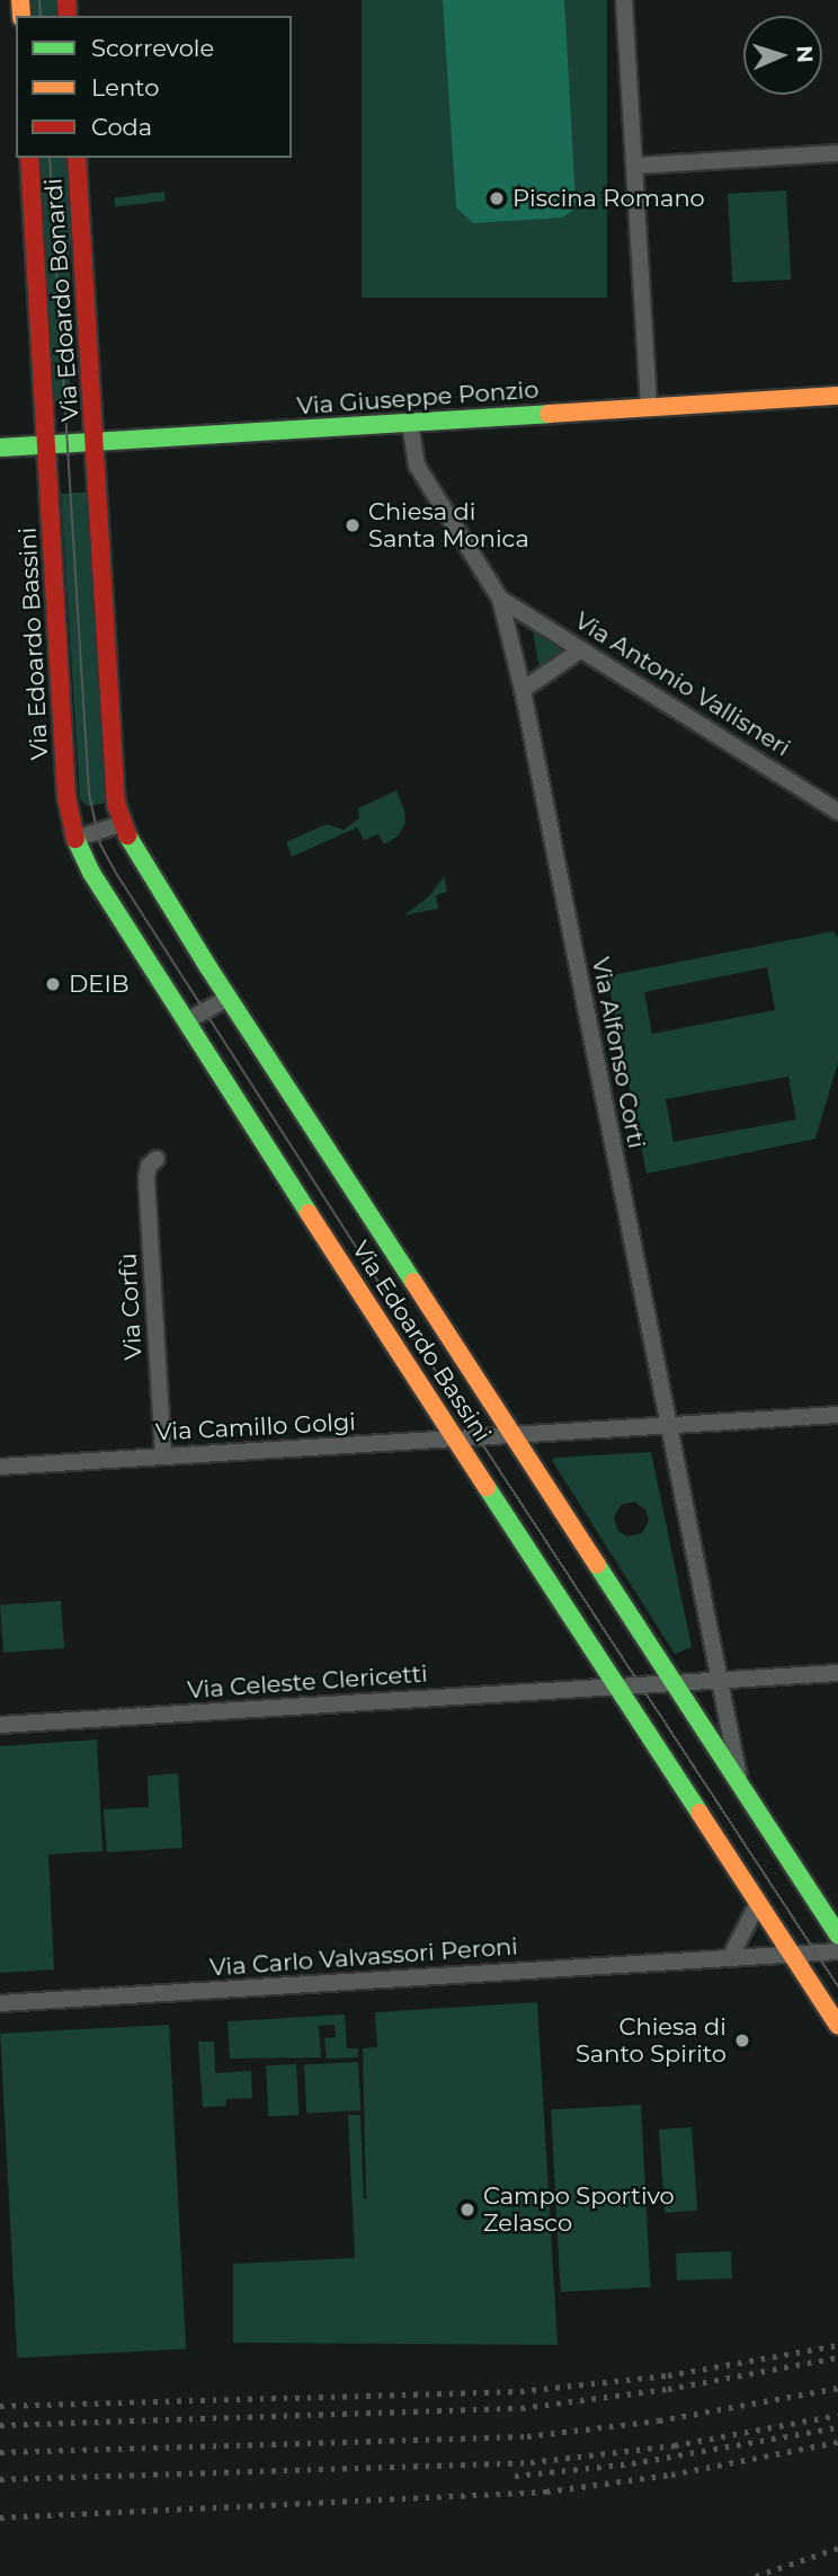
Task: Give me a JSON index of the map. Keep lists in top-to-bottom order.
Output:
{
  "streets": {
    "street": [
      "Via Edoardo Bonardi",
      "Via Giuseppe Ponzio",
      "Via Edoardo Bassini",
      "Via Antonio Vallisneri",
      "Via Alfonso Corti",
      "Via Corfù",
      "Via Camillo Golgi",
      "Via Celeste Clericetti",
      "Via Carlo Valvassori Peroni"
    ]
  },
  "crossings": [
    ["Via Edoardo Bonardi", "Via Giuseppe Ponzio"],
    ["Via Edoardo Bonardi", "Via Edoardo Bassini"],
    ["Via Giuseppe Ponzio", "Via Edoardo Bassini"],
    ["Via Giuseppe Ponzio", "Via Alfonso Corti"],
    ["Via Edoardo Bassini", "Via Alfonso Corti"],
    ["Via Edoardo Bassini", "Via Camillo Golgi"],
    ["Via Edoardo Bassini", "Via Celeste Clericetti"],
    ["Via Edoardo Bassini", "Via Carlo Valvassori Peroni"],
    ["Via Antonio Vallisneri", "Via Alfonso Corti"],
    ["Via Corfù", "Via Camillo Golgi"]
  ],
  "places": [
    "Piscina Romano",
    "Chiesa di Santa Monica",
    "DEIB",
    "Chiesa di Santo Spirito",
    "Campo Sportivo Zelasco"
  ],
  "legend": ["Scorrevole", "Lento", "Coda"],
  "north": "right"
}
